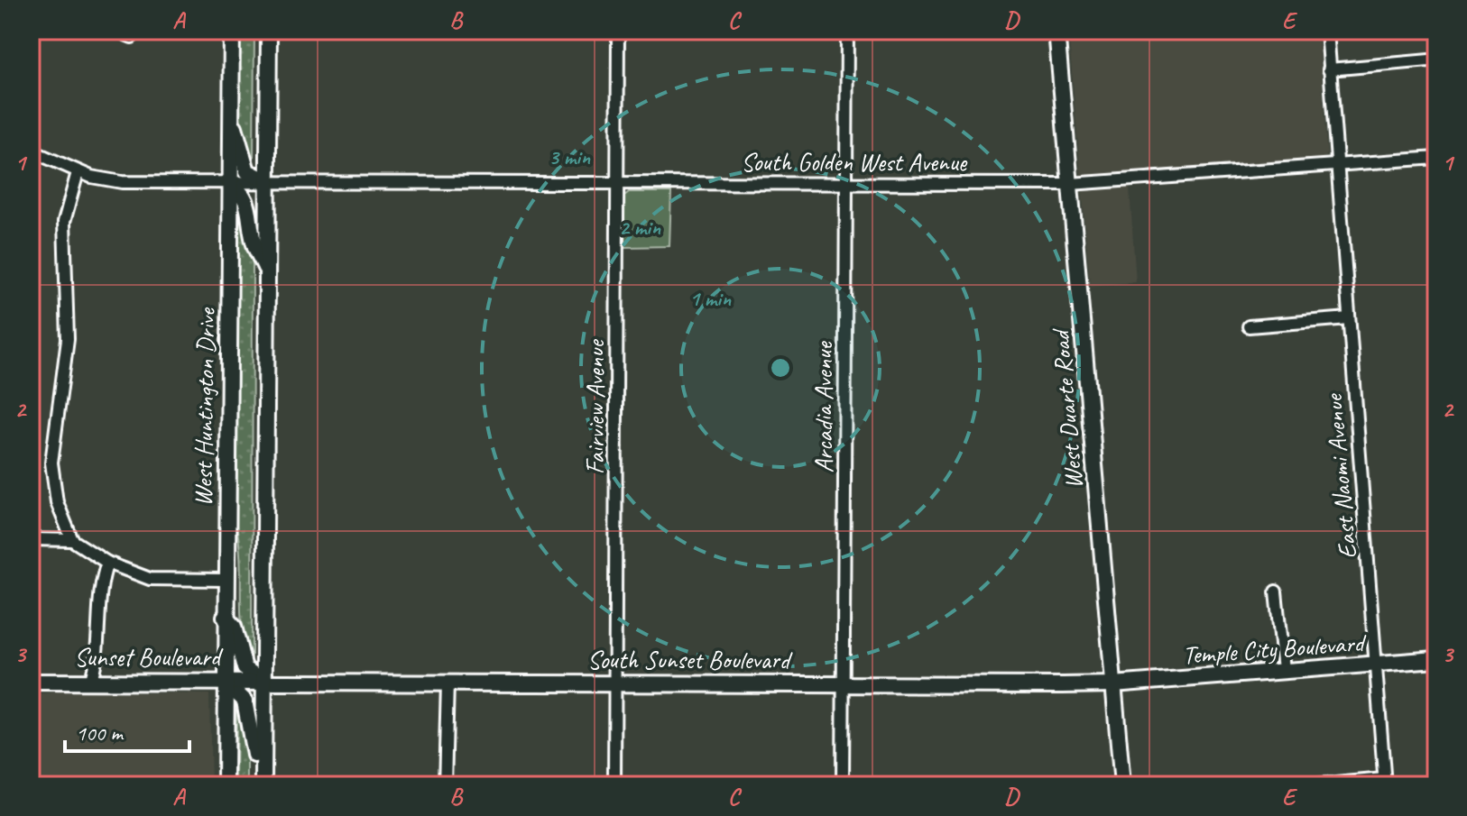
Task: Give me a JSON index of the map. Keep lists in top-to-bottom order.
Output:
{
  "streets": {
    "main road": [
      "West Huntington Drive",
      "West Duarte Road",
      "Temple City Boulevard",
      "Sunset Boulevard",
      "South Sunset Boulevard"
    ],
    "street": [
      "South Golden West Avenue",
      "Fairview Avenue",
      "Arcadia Avenue",
      "East Naomi Avenue"
    ]
  },
  "crossings": [
    ["South Golden West Avenue", "West Huntington Drive"],
    ["South Golden West Avenue", "Fairview Avenue"],
    ["South Golden West Avenue", "Arcadia Avenue"],
    ["South Golden West Avenue", "West Duarte Road"],
    ["South Golden West Avenue", "East Naomi Avenue"],
    ["West Huntington Drive", "Sunset Boulevard"],
    ["Fairview Avenue", "South Sunset Boulevard"],
    ["Arcadia Avenue", "South Sunset Boulevard"],
    ["West Duarte Road", "Temple City Boulevard"],
    ["West Duarte Road", "South Sunset Boulevard"],
    ["East Naomi Avenue", "Temple City Boulevard"],
    ["Temple City Boulevard", "South Sunset Boulevard"],
    ["Sunset Boulevard", "South Sunset Boulevard"]
  ],
  "scale_bar": "100 m",
  "grid": {
    "columns": [
      "A",
      "B",
      "C",
      "D",
      "E"
    ],
    "rows": ["1", "2", "3"]
  },
  "rings": ["3 min", "2 min", "1 min"]
}
